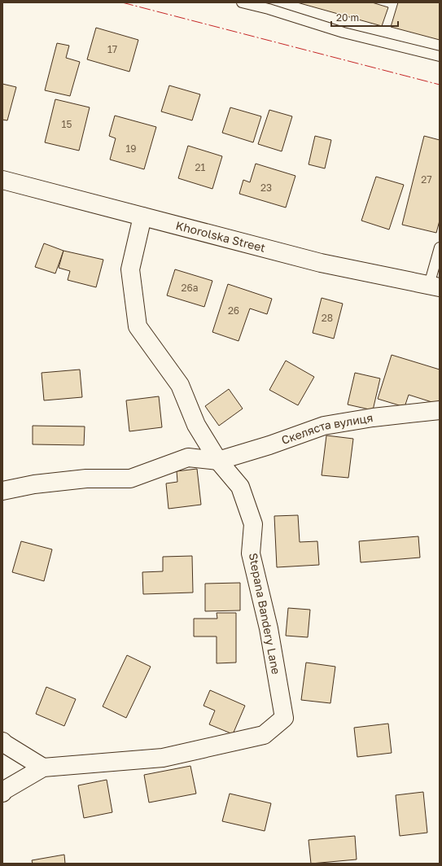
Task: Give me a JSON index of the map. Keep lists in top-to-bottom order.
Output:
{
  "streets": {
    "street": ["Khorolska Street", "Скеляста вулиця", "Stepana Bandery Lane"]
  },
  "crossings": [
    ["Khorolska Street", "Stepana Bandery Lane"],
    ["Скеляста вулиця", "Stepana Bandery Lane"]
  ],
  "house_numbers": [
    "17",
    "15",
    "19",
    "21",
    "27",
    "23",
    "26а",
    "26",
    "28"
  ],
  "scale_bar": "20 m"
}
